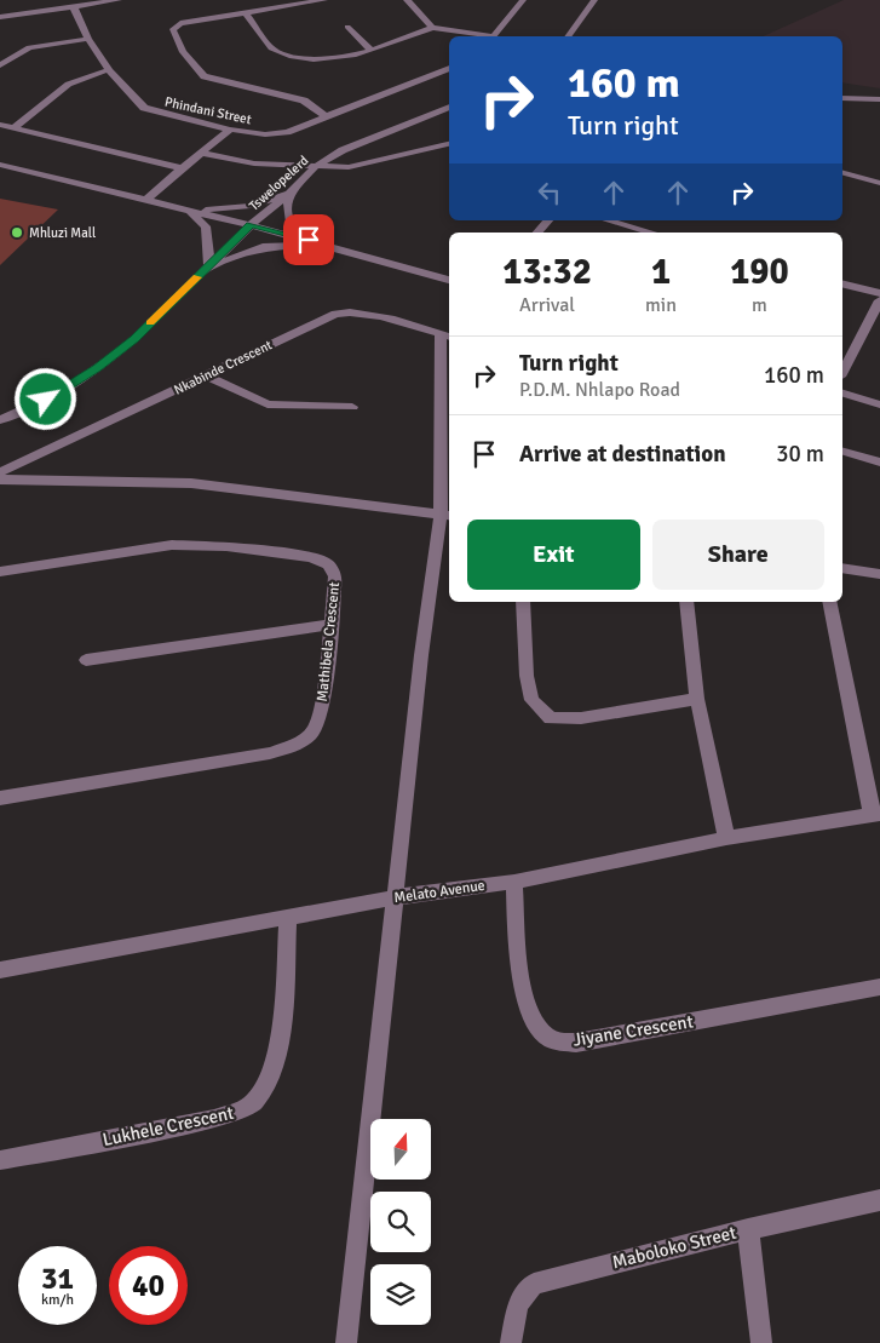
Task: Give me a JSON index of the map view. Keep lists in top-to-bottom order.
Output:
{
  "streets": {
    "street": [
      "Phindani Street",
      "Tswelopelerd",
      "Nkabinde Crescent",
      "Mathibela Crescent",
      "Melato Avenue",
      "Jiyane Crescent",
      "Lukhele Crescent",
      "Maboloko Street"
    ]
  },
  "crossings": [
    ["Melato Avenue", "Jiyane Crescent"],
    ["Melato Avenue", "Lukhele Crescent"]
  ],
  "places": ["Mhluzi Mall"],
  "north": "top",
  "page": {
    "turn": ["160 m", "Turn right"],
    "eta": [
      "13:32",
      "Arrival",
      "1",
      "min",
      "190",
      "m"
    ],
    "list": [
      {
        "name": "Turn right",
        "note": "P.D.M. Nhlapo Road",
        "value": "160 m"
      },
      {
        "name": "Arrive at destination",
        "value": "30 m"
      }
    ],
    "buttons": ["Exit", "Share"],
    "speed": "31 km/h",
    "limit": "40"
  }
}
